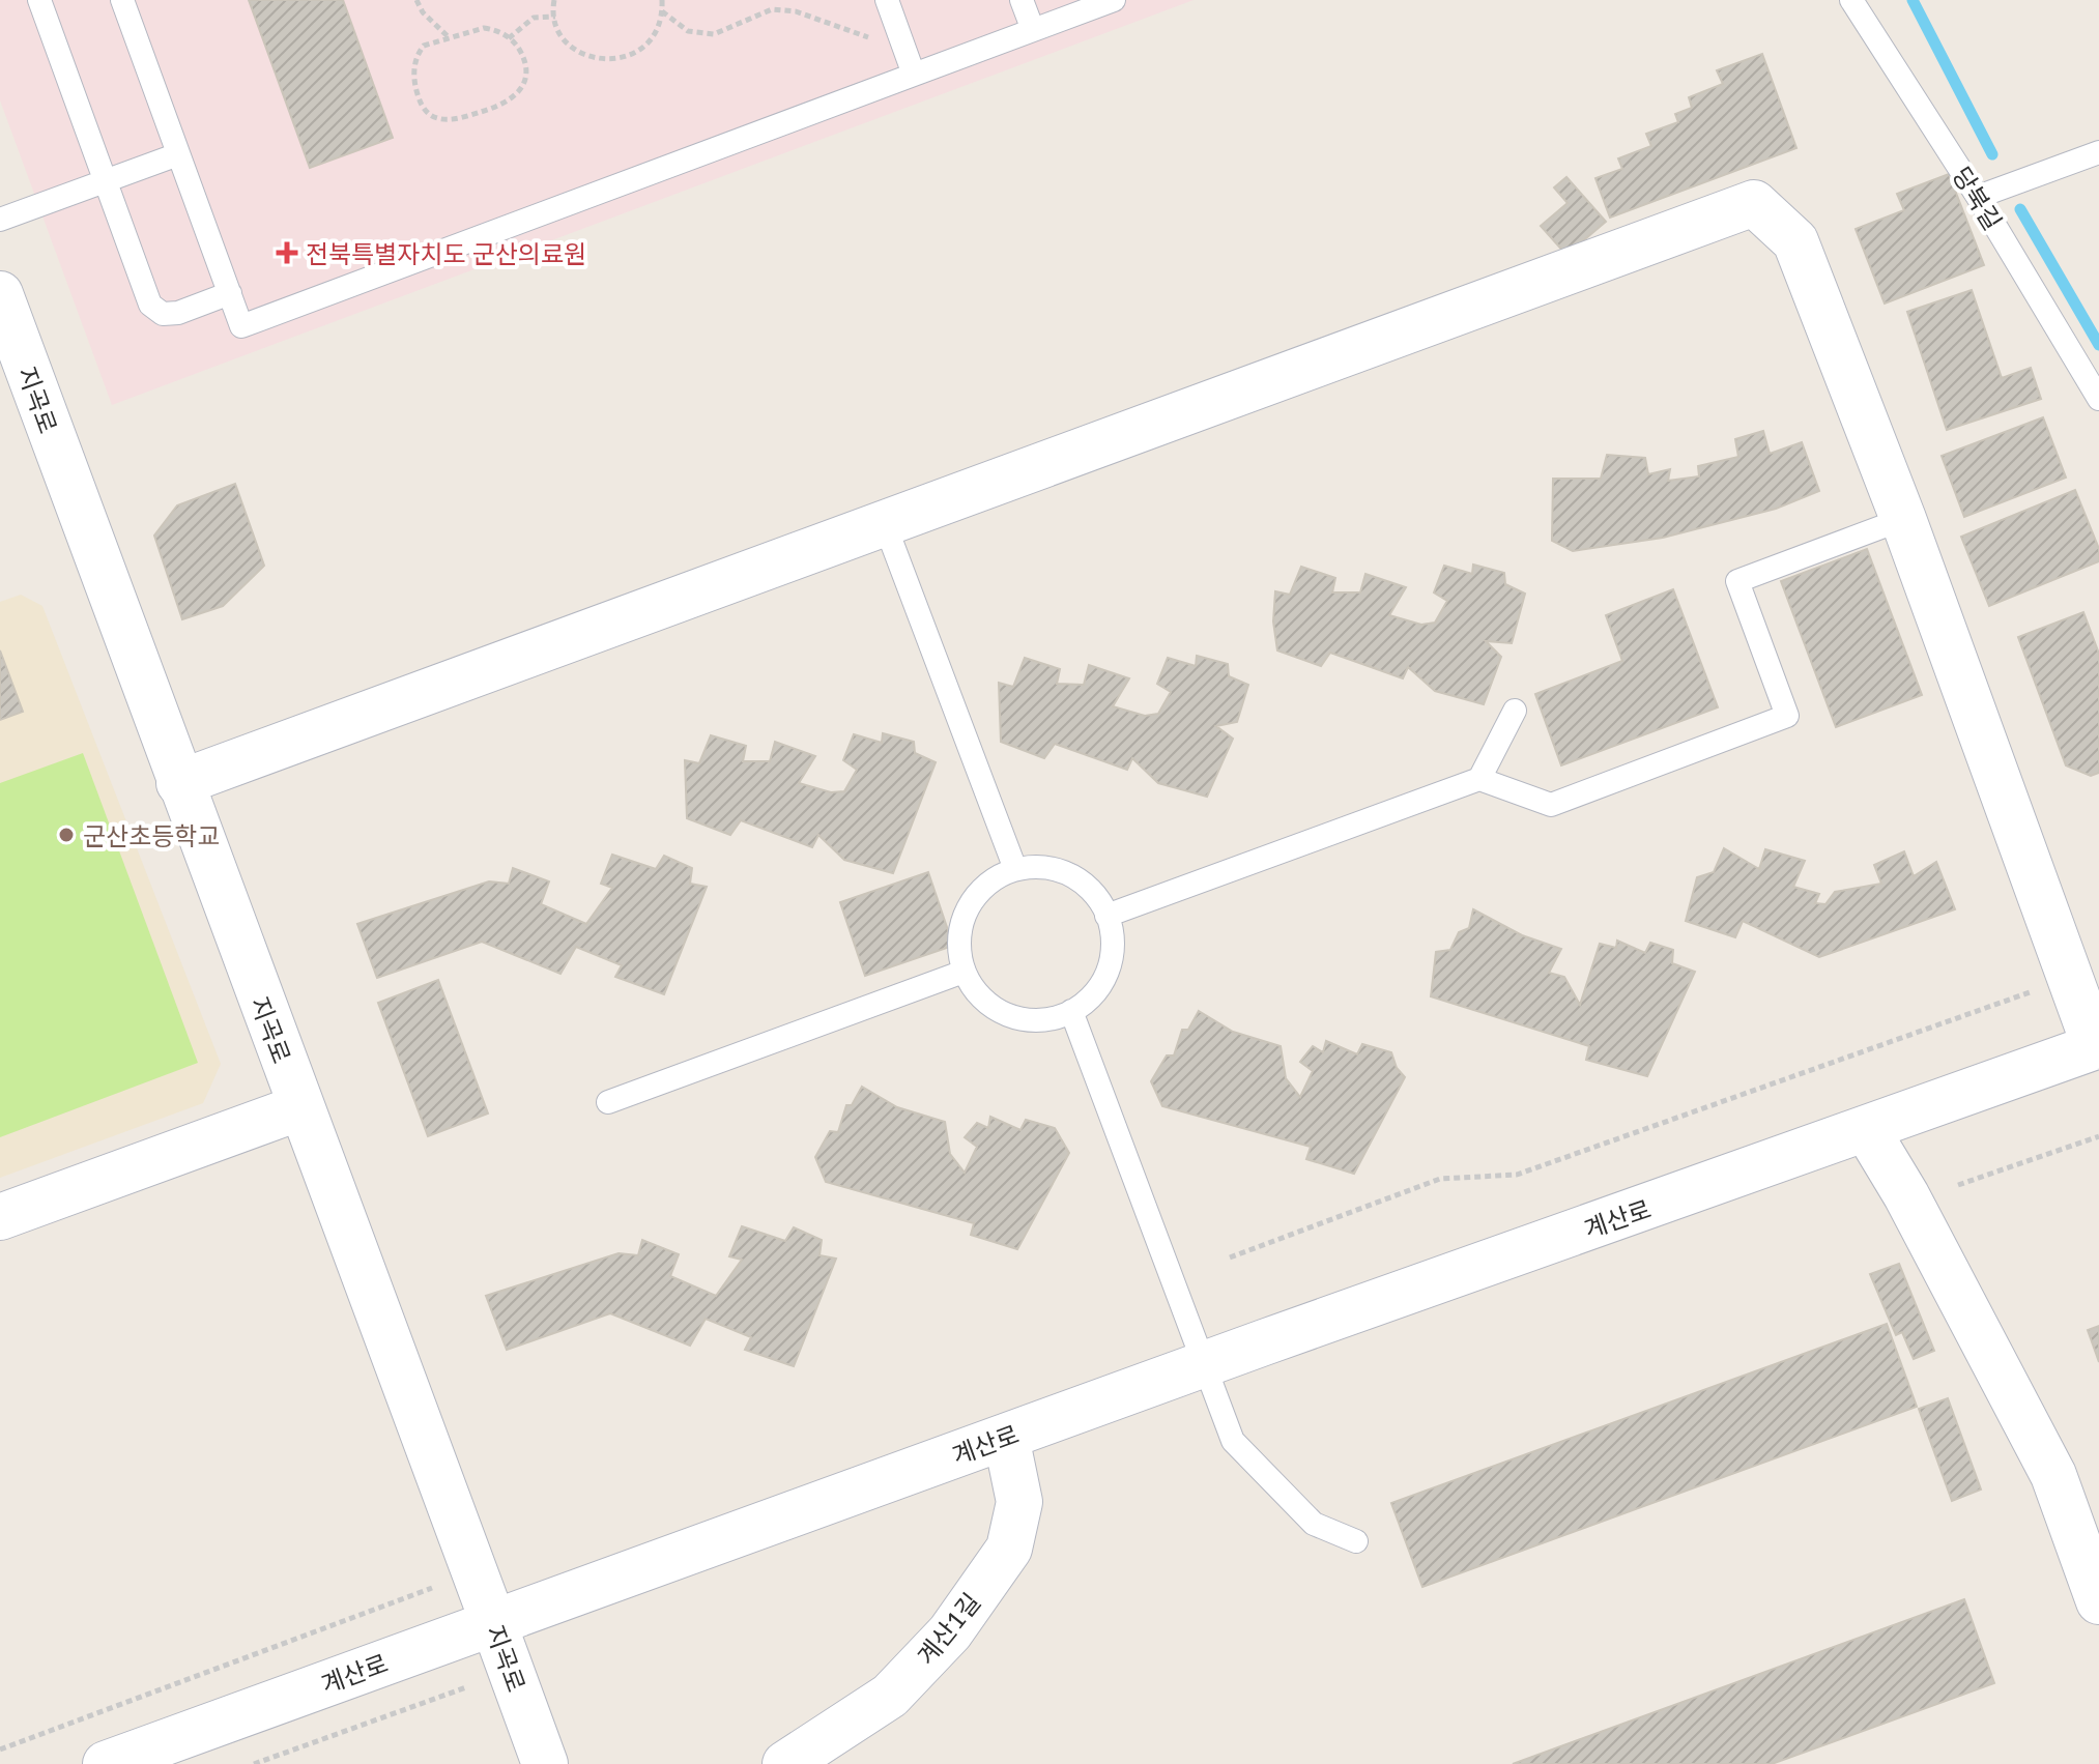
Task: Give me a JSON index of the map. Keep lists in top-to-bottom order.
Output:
{
  "streets": {
    "street": ["지곡로", "계산로", "계산1길"],
    "lane": ["당북길"]
  },
  "crossings": [
    ["지곡로", "계산로"],
    ["계산로", "계산1길"]
  ],
  "places": {
    "health": ["전북특별자치도 군산의료원"],
    "other": ["군산초등학교"]
  }
}
